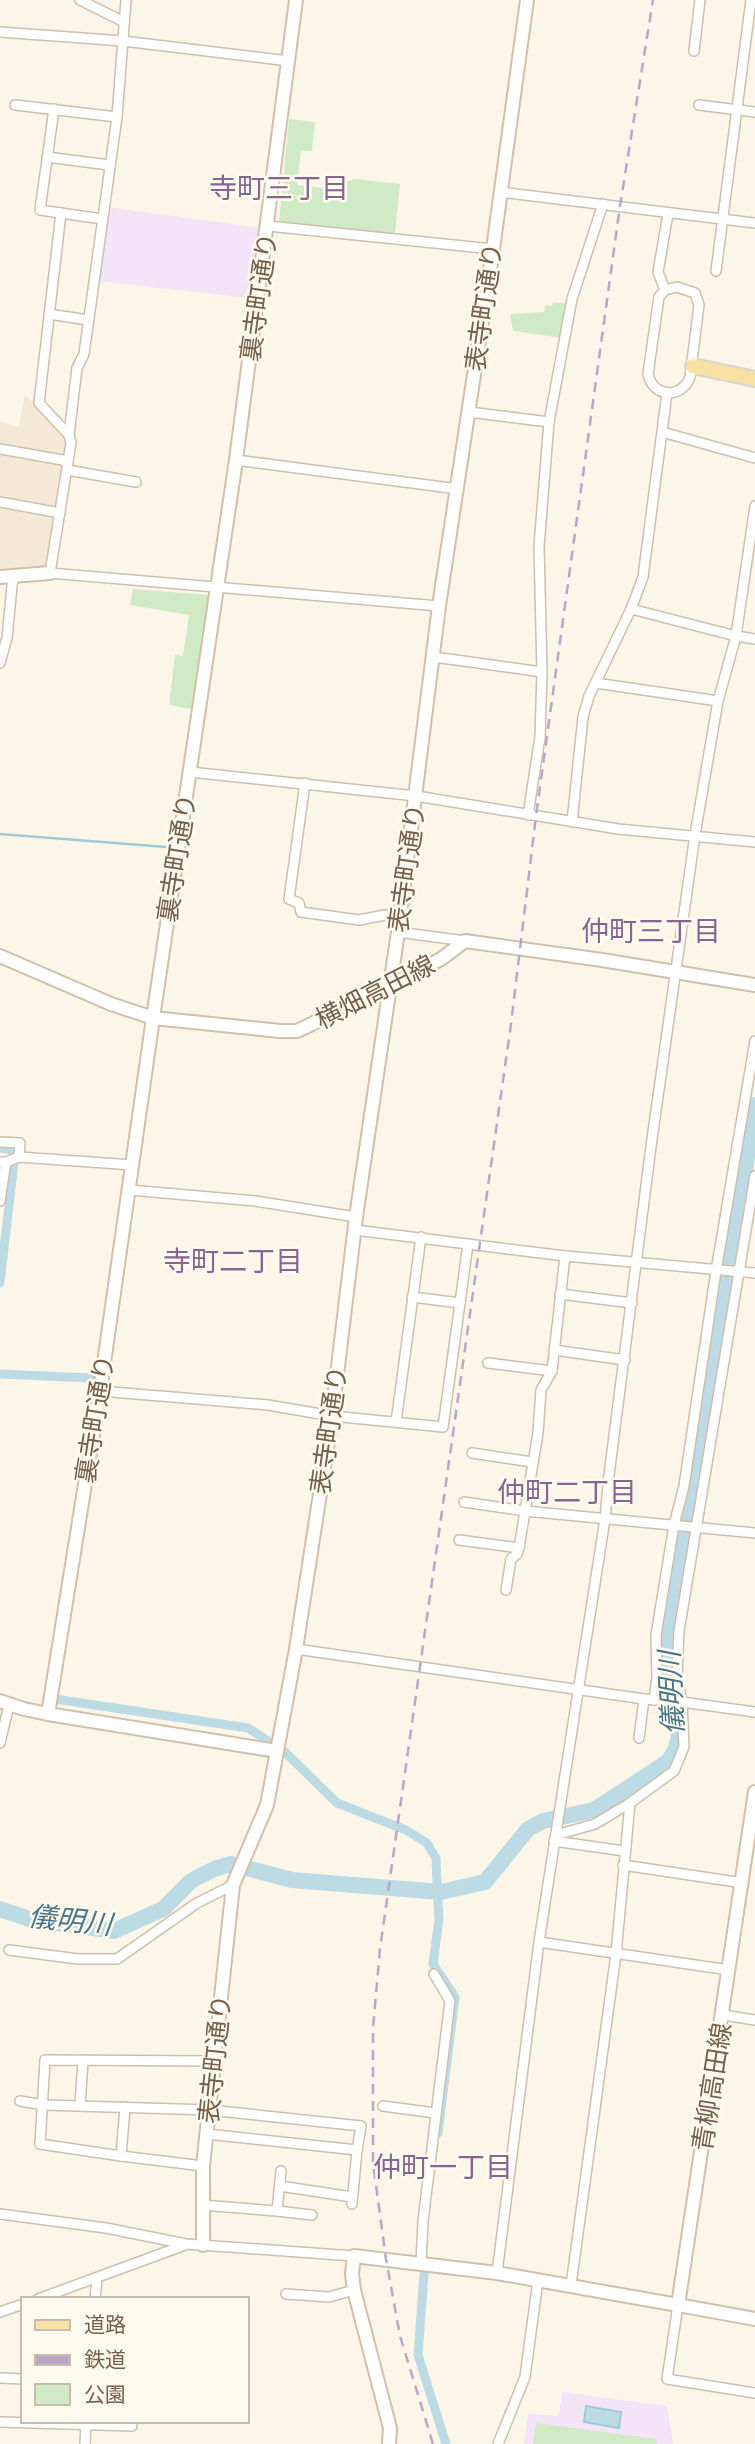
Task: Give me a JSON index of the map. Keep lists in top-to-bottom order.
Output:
{
  "streets": {
    "street": [
      "裏寺町通り",
      "表寺町通り",
      "横畑高田線",
      "青柳高田線"
    ]
  },
  "crossings": [
    ["裏寺町通り", "横畑高田線"],
    ["表寺町通り", "横畑高田線"]
  ],
  "districts": [
    "寺町三丁目",
    "仲町三丁目",
    "寺町二丁目",
    "仲町二丁目",
    "仲町一丁目"
  ],
  "water": ["儀明川"],
  "legend": ["道路", "鉄道", "公園"]
}
